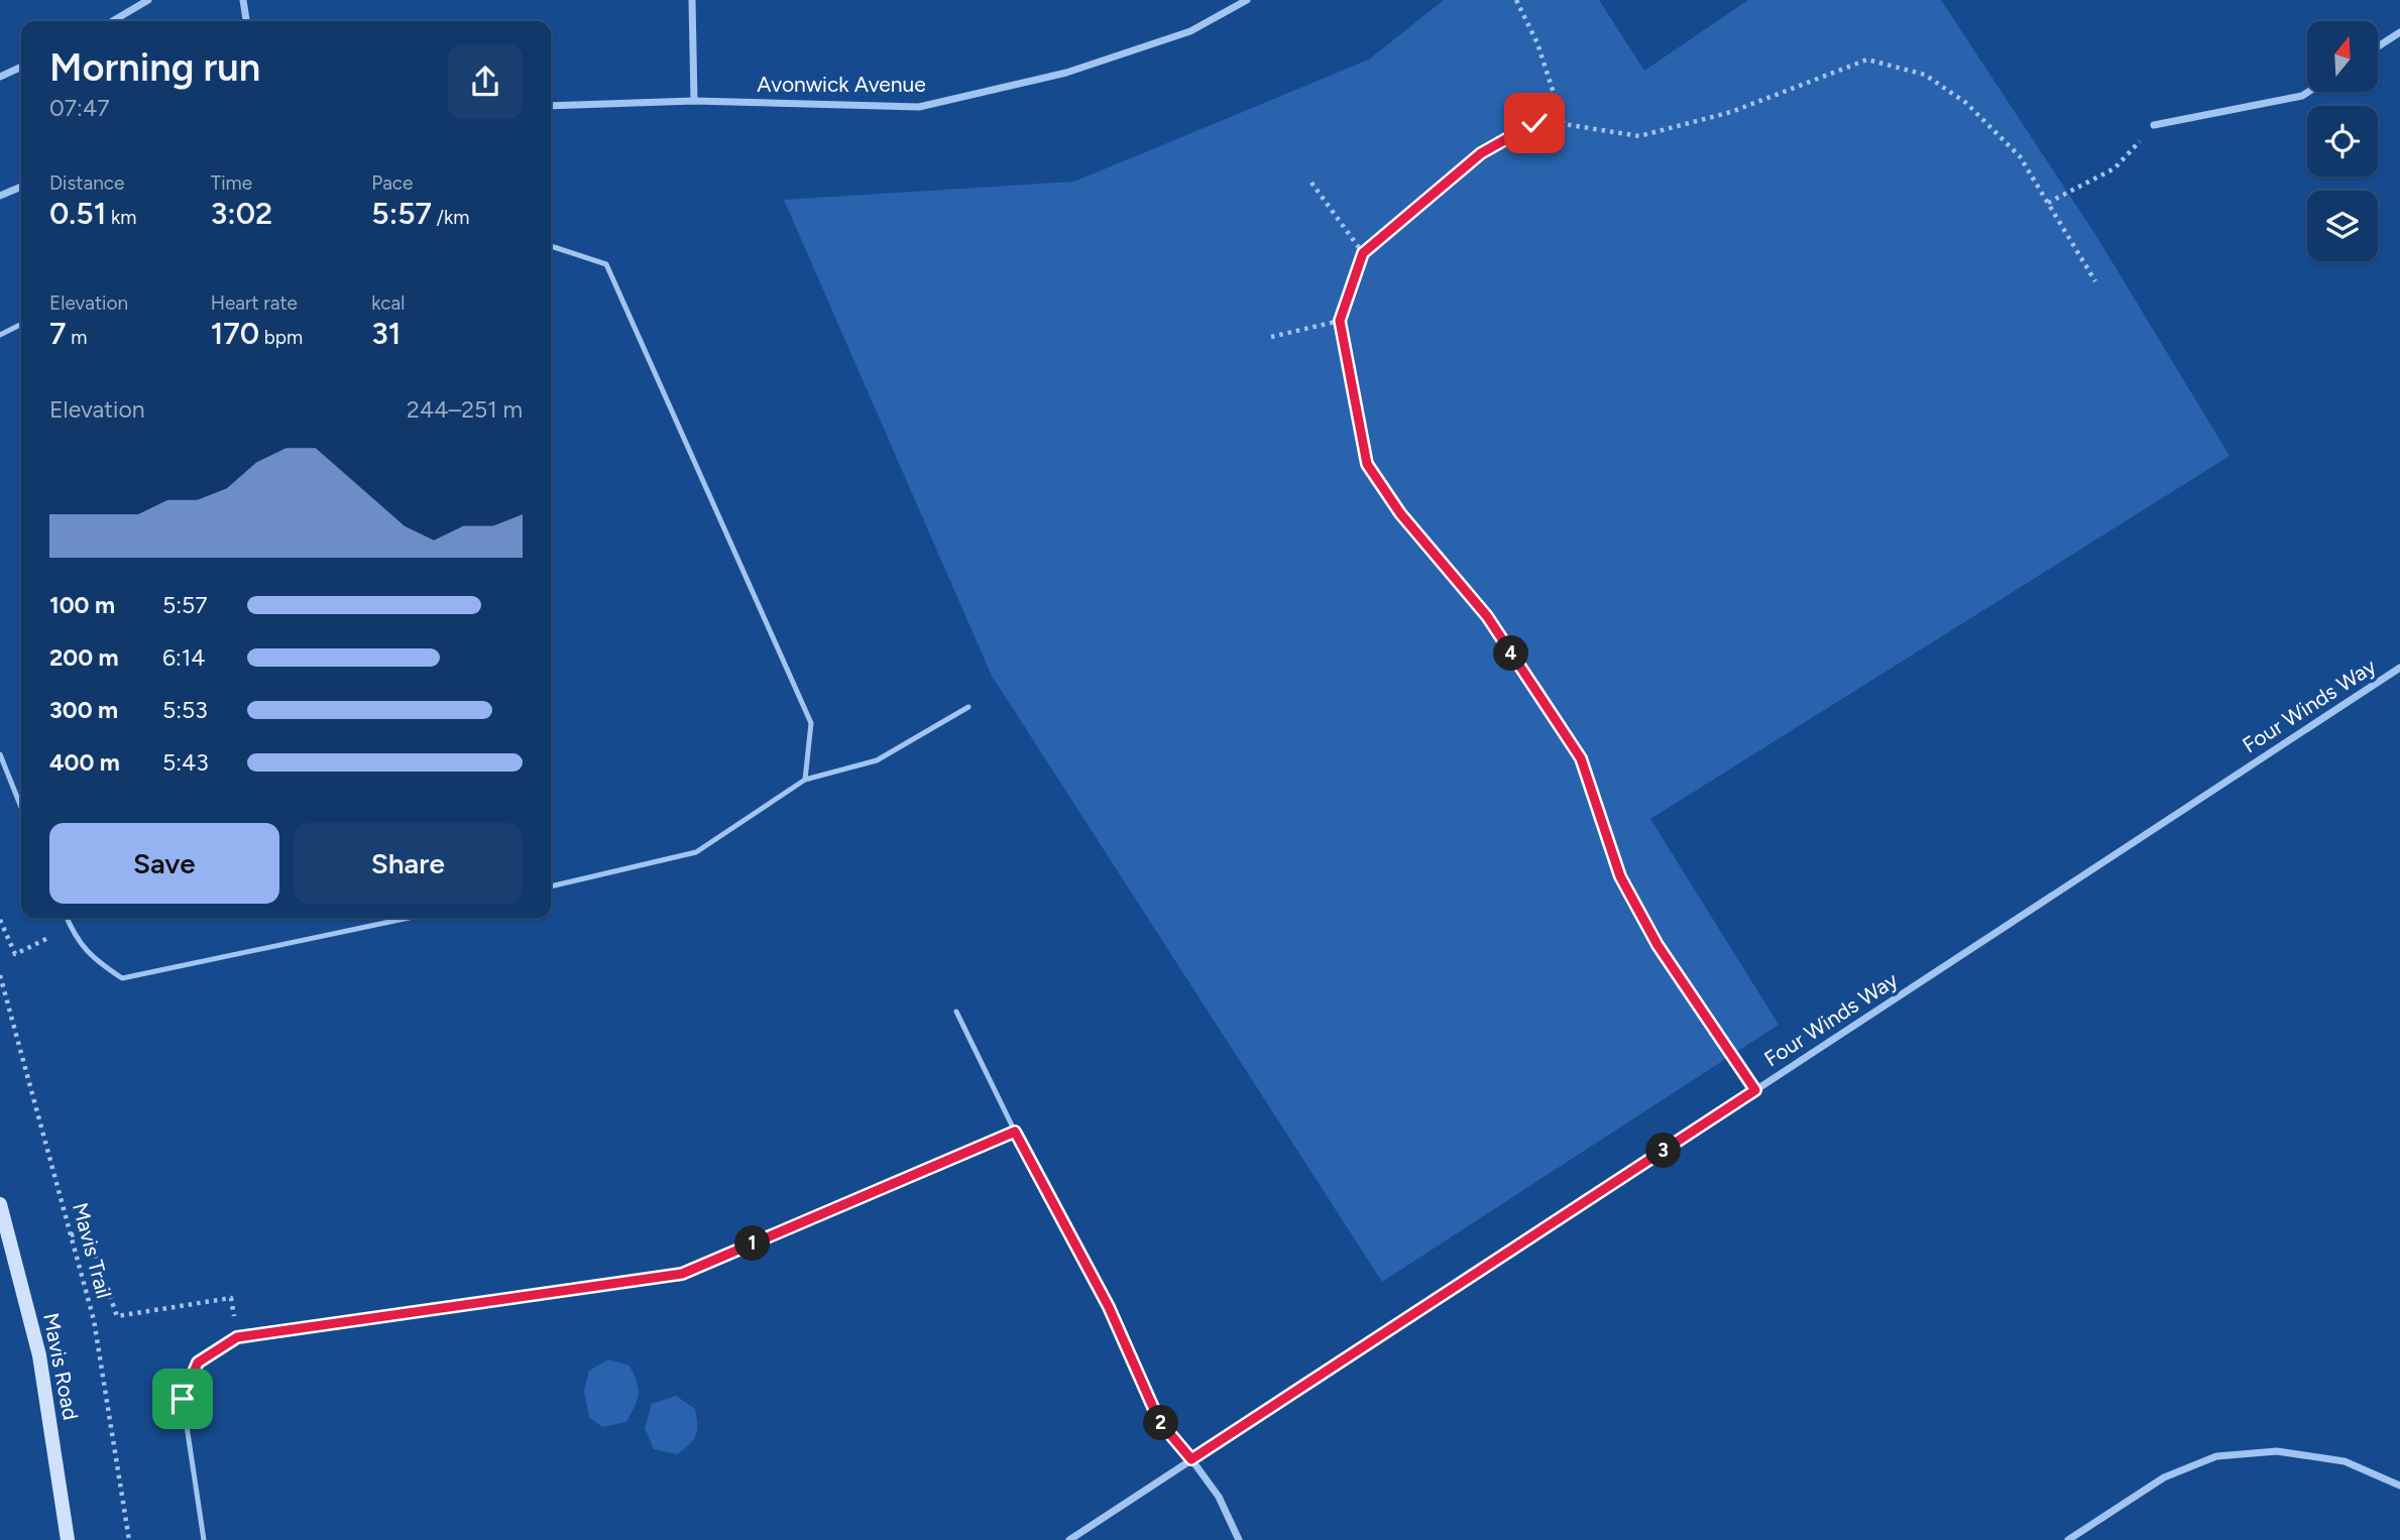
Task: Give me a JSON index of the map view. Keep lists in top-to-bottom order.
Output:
{
  "streets": {
    "main road": ["Mavis Road"],
    "street": ["Avonwick Avenue", "Four Winds Way"],
    "path": ["Mavis Trail"]
  },
  "north": "top",
  "page": {
    "heading": ["Morning run", "07:47"],
    "stats": [
      ["Distance", "0.51 km"],
      ["Time", "3:02"],
      ["Pace", "5:57 /km"],
      ["Elevation", "7 m"],
      ["Heart rate", "170 bpm"],
      ["kcal", "31"]
    ],
    "chart": ["Elevation", "244–251 m"],
    "list": [
      {
        "name": "100 m",
        "note": "5:57"
      },
      {
        "name": "200 m",
        "note": "6:14"
      },
      {
        "name": "300 m",
        "note": "5:53"
      },
      {
        "name": "400 m",
        "note": "5:43"
      }
    ],
    "pins": [
      "4",
      "3",
      "1",
      "2"
    ],
    "buttons": ["Save", "Share"]
  }
}
